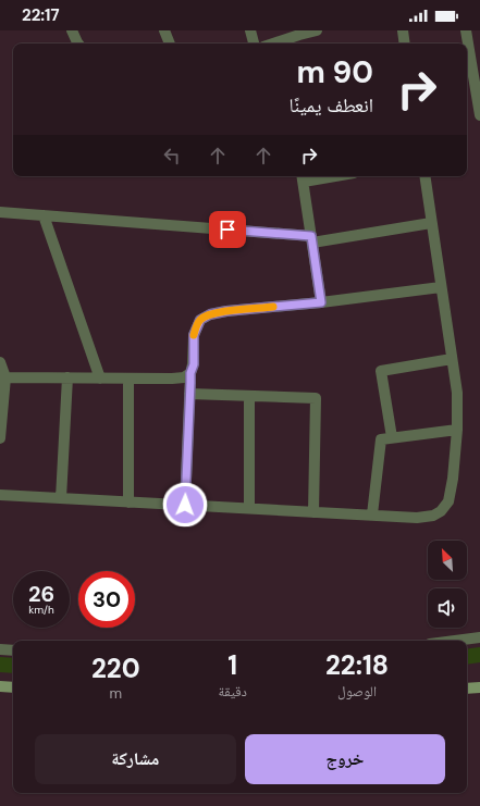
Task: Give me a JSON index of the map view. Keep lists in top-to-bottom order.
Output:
{
  "north": "top left",
  "page": {
    "status": "22:17",
    "turn": ["90 m", "انعطف يمينًا"],
    "speed": "26 km/h",
    "limit": "30",
    "eta": [
      "22:18",
      "الوصول",
      "1",
      "دقيقة",
      "220",
      "m"
    ],
    "buttons": ["خروج", "مشاركة"]
  }
}
